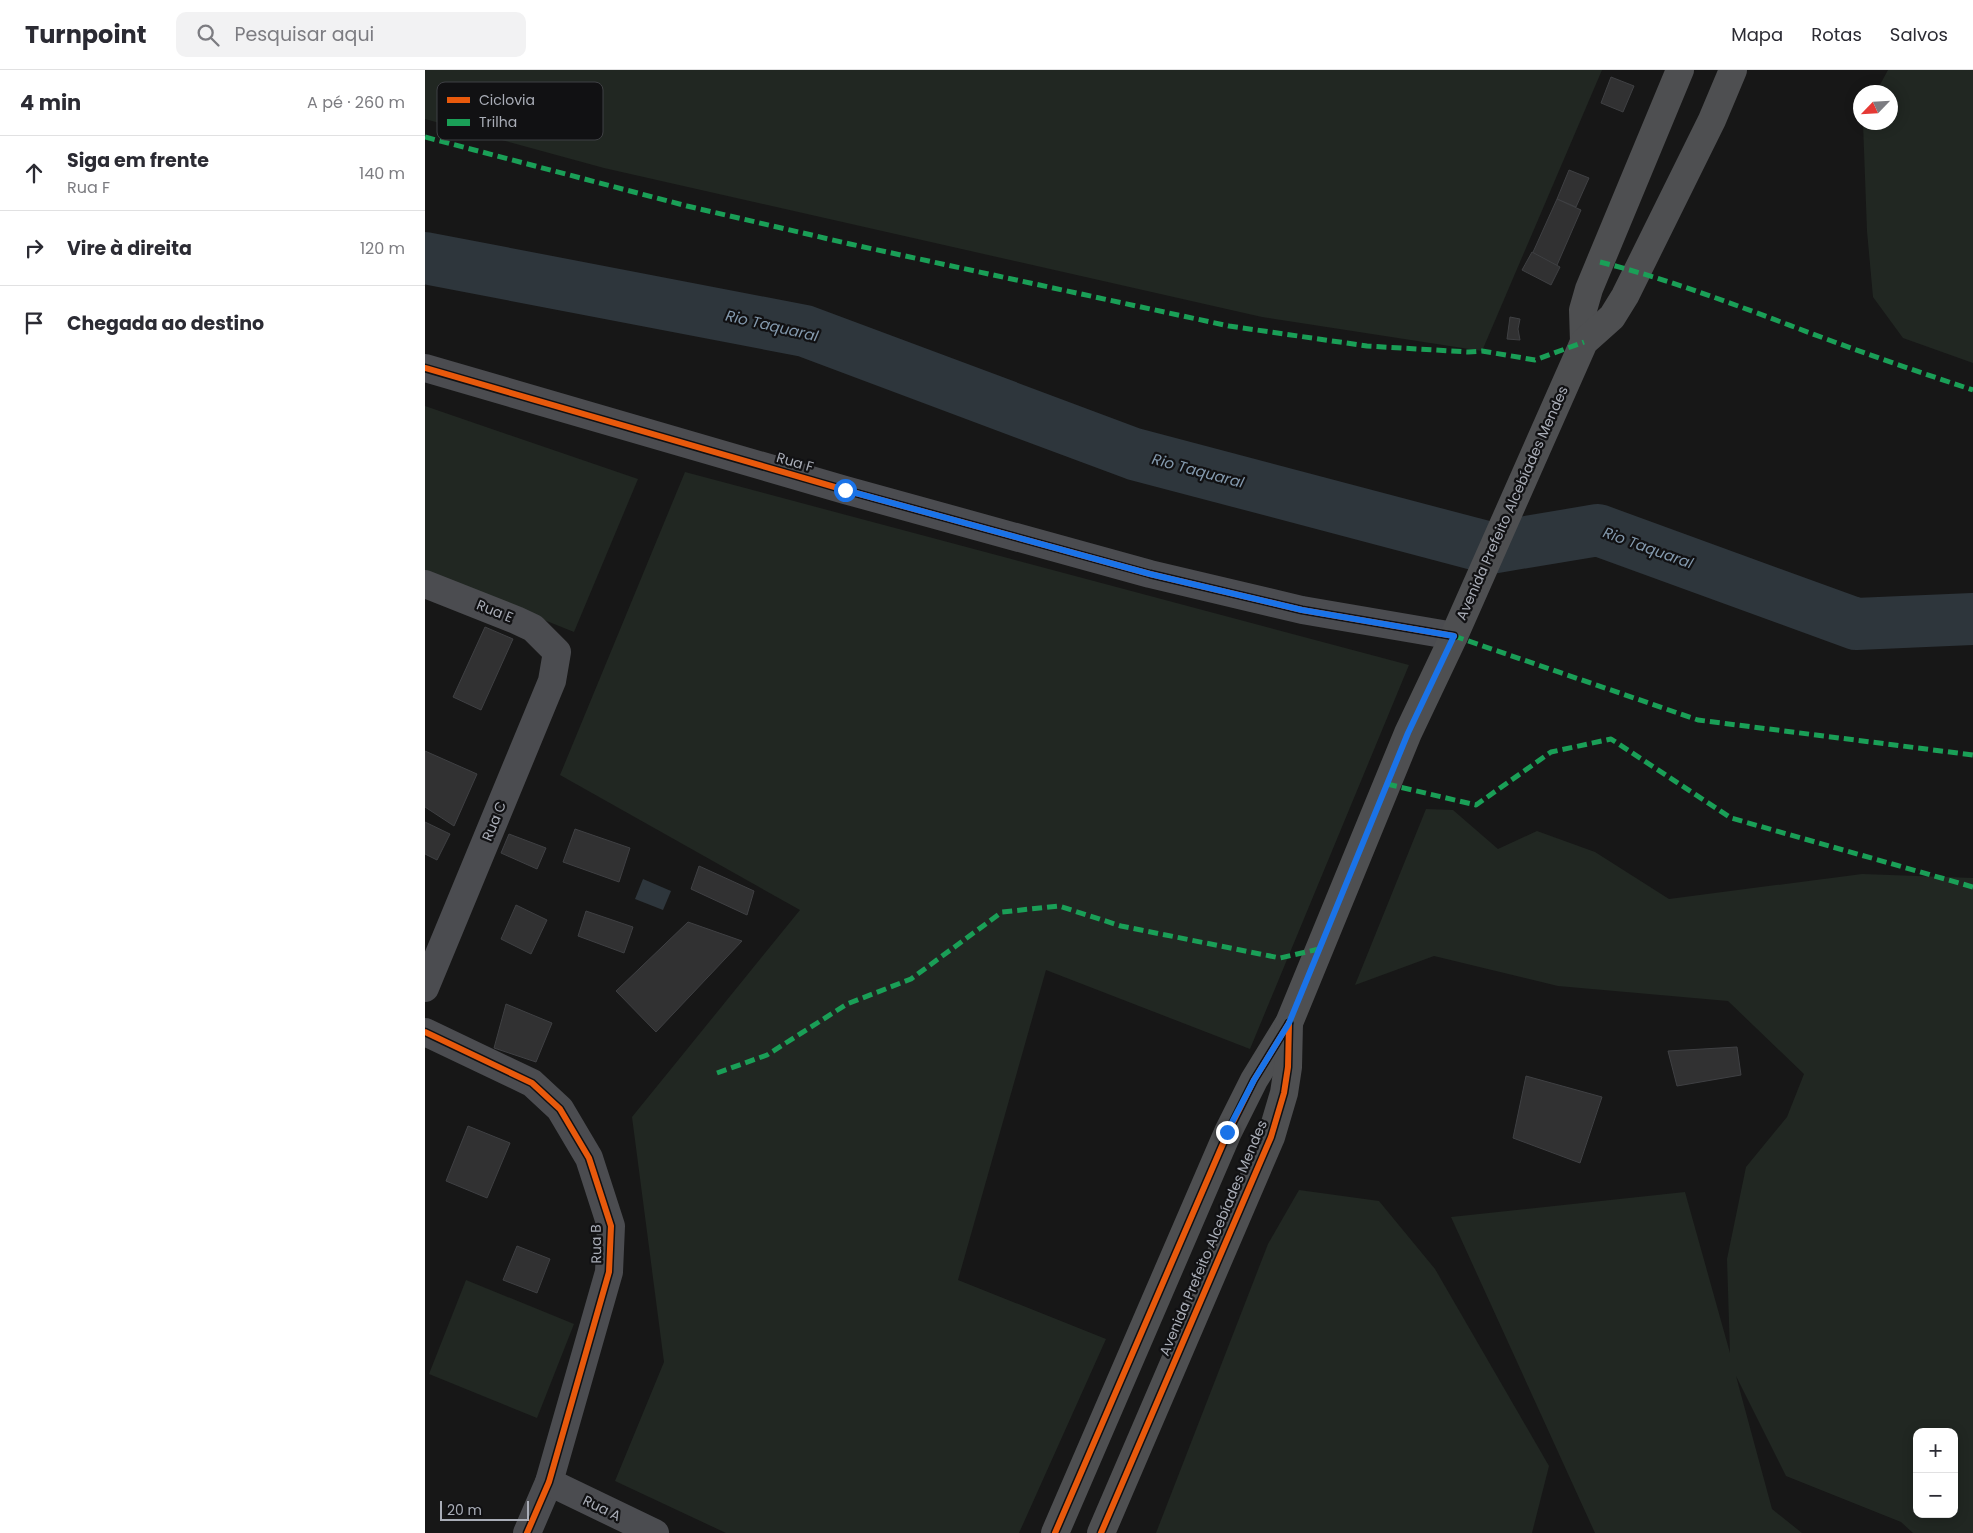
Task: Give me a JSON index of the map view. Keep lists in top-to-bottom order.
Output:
{
  "streets": {
    "main road": ["Avenida Prefeito Alcebíades Mendes"],
    "street": [
      "Rua F",
      "Rua E",
      "Rua C",
      "Rua B",
      "Rua A"
    ]
  },
  "crossings": [
    ["Rua F", "Avenida Prefeito Alcebíades Mendes"],
    ["Rua E", "Rua C"],
    ["Rua B", "Rua A"]
  ],
  "water": ["Rio Taquaral"],
  "legend": ["Ciclovia", "Trilha"],
  "scale_bar": "20 m",
  "north": "bottom left",
  "page": {
    "header": "Turnpoint",
    "search": "Pesquisar aqui",
    "nav": ["Mapa", "Rotas", "Salvos"],
    "heading": ["4 min", "A pé · 260 m"],
    "list": [
      ["Siga em frente", "Rua F", "140 m"],
      ["Vire à direita", "120 m"],
      "Chegada ao destino"
    ],
    "map_buttons": ["+", "−"],
    "scale": "20 m"
  }
}
